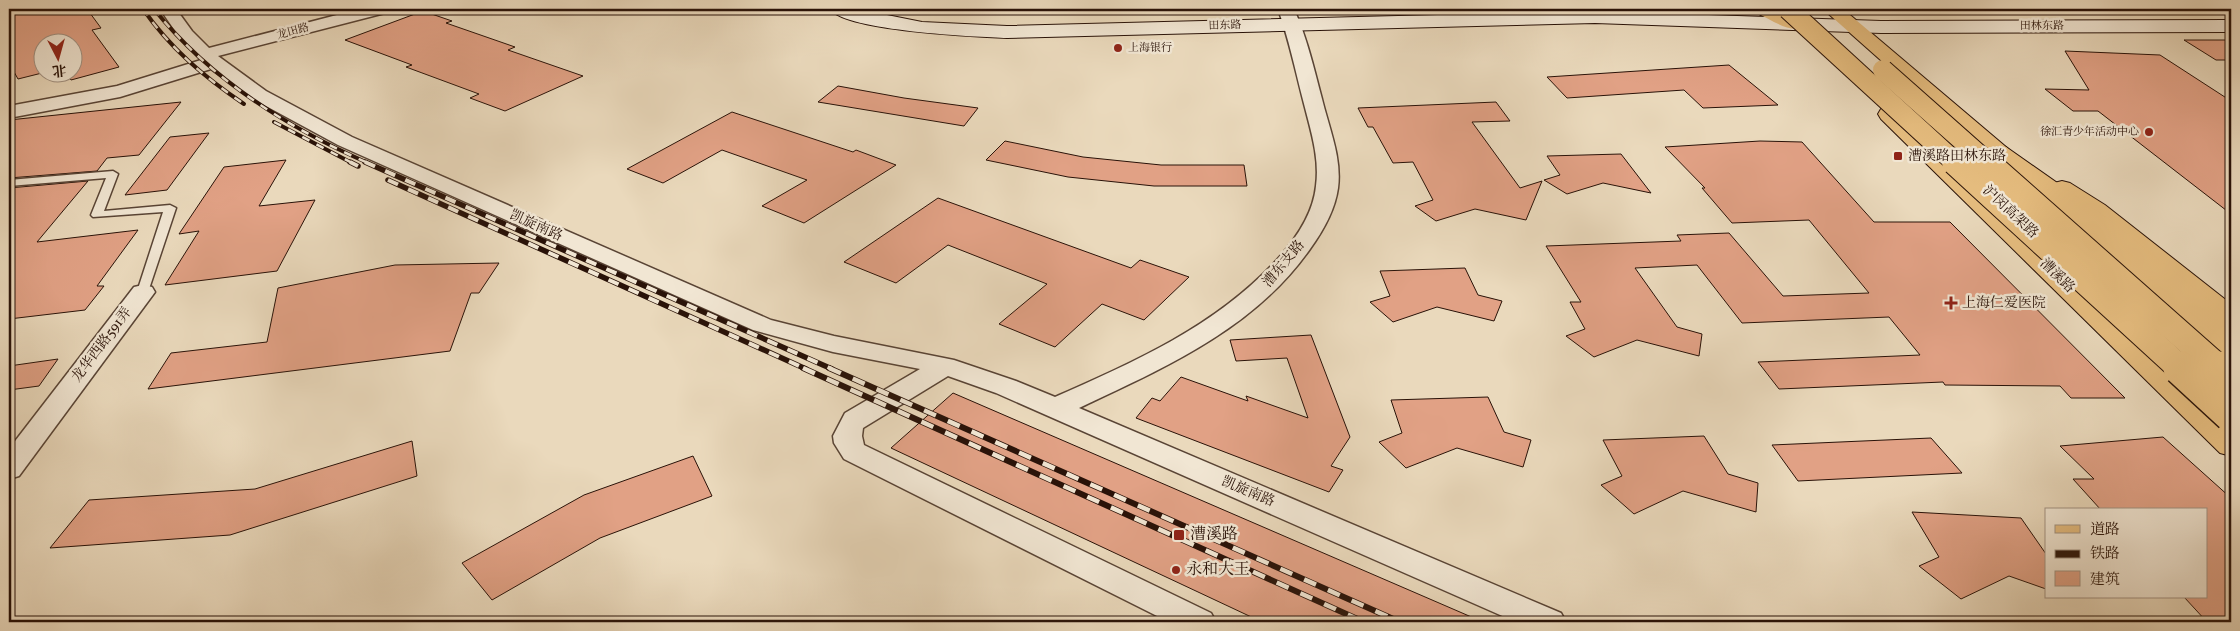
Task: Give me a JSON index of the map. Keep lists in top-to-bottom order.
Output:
{
  "streets": {
    "main road": ["沪闵高架路", "漕溪路"],
    "street": [
      "田东路",
      "田林东路",
      "龙田路",
      "凯旋南路",
      "漕东支路",
      "龙华西路591弄"
    ]
  },
  "crossings": [
    ["田东路", "田林东路"],
    ["田东路", "沪闵高架路"],
    ["田东路", "漕东支路"],
    ["田东路", "漕溪路"],
    ["龙田路", "凯旋南路"],
    ["沪闵高架路", "漕溪路"],
    ["凯旋南路", "漕东支路"]
  ],
  "places": {
    "other": ["上海银行", "徐汇青少年活动中心", "永和大王"],
    "transit": ["漕溪路田林东路", "漕溪路"],
    "health": ["上海仁爱医院"]
  },
  "legend": ["道路", "铁路", "建筑"],
  "north": "bottom"
}
